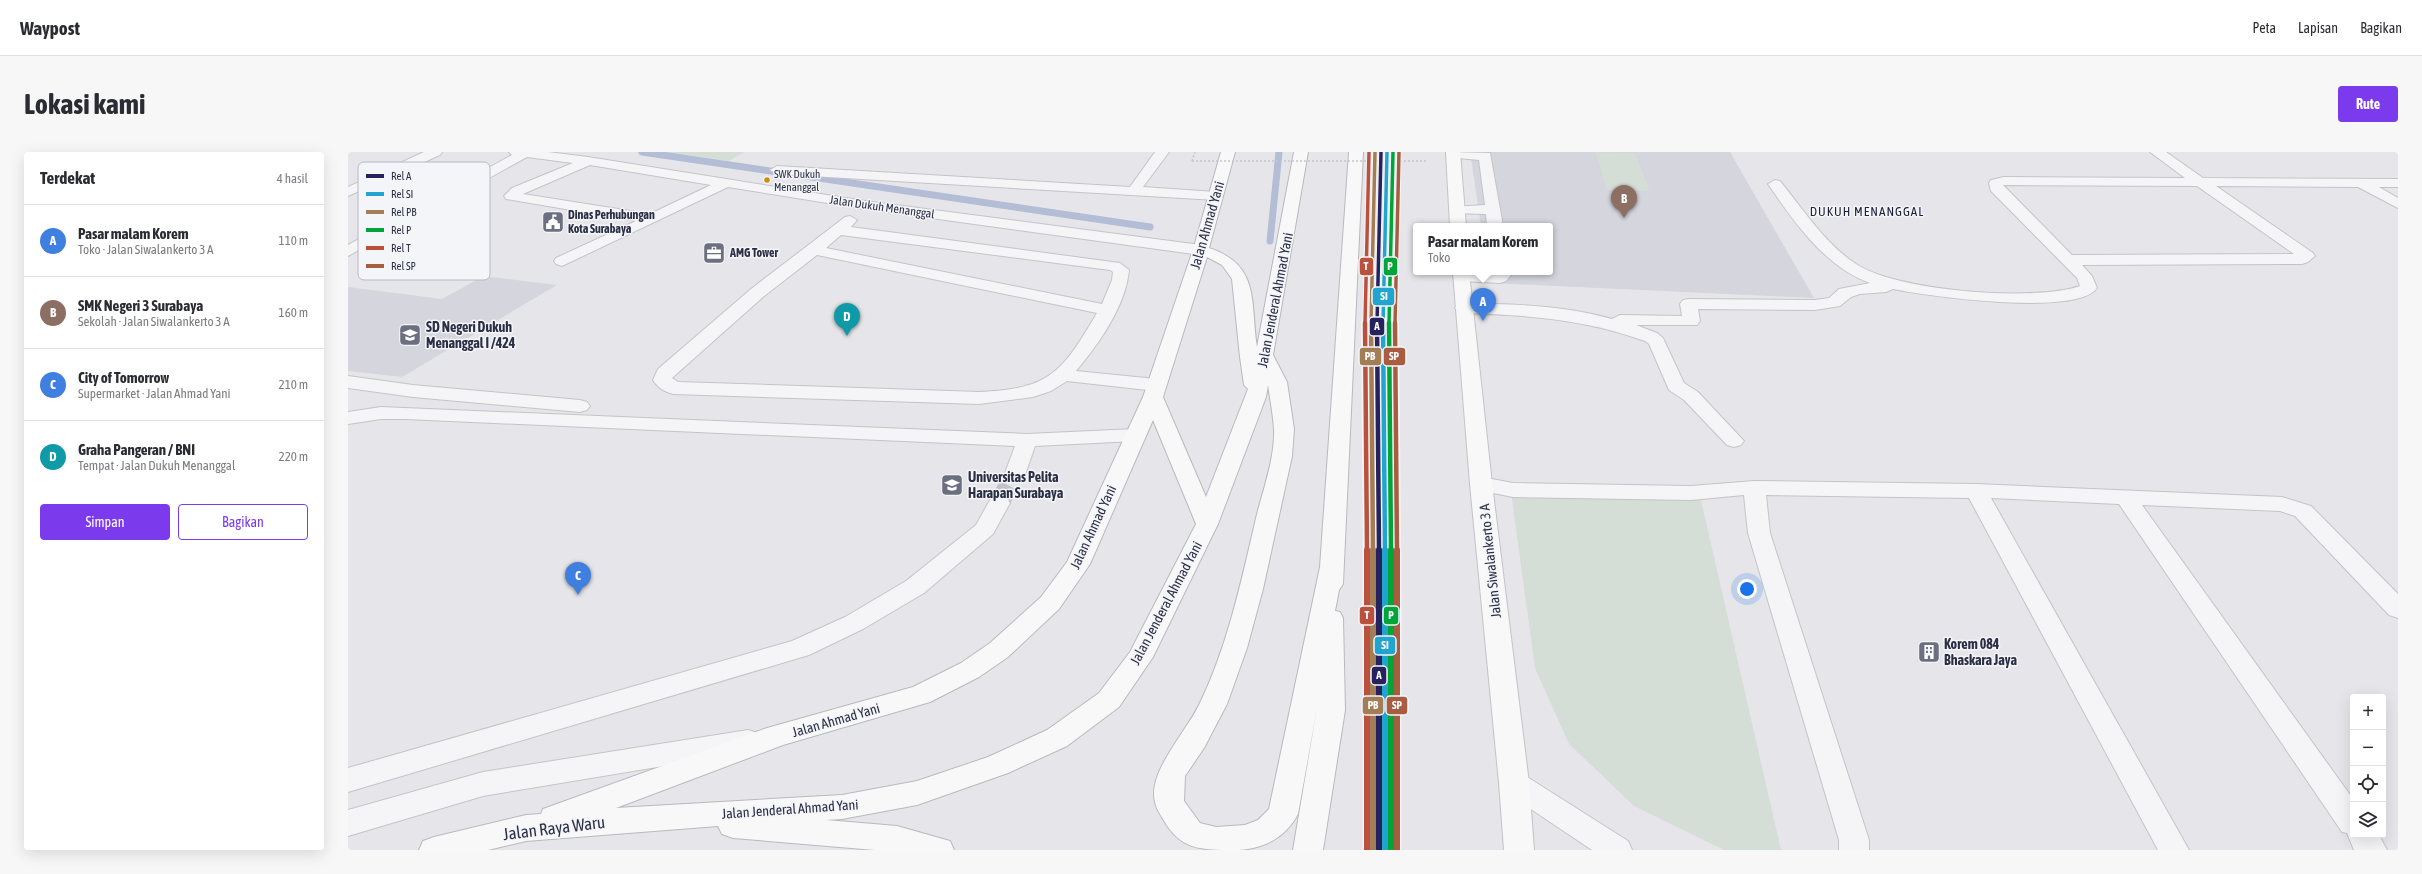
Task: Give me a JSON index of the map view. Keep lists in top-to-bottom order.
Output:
{
  "streets": {
    "main road": [
      "Jalan Ahmad Yani",
      "Jalan Jenderal Ahmad Yani",
      "Jalan Siwalankerto 3 A",
      "Jalan Raya Waru"
    ],
    "street": ["Jalan Dukuh Menanggal"]
  },
  "crossings": [
    ["Jalan Dukuh Menanggal", "Jalan Ahmad Yani"],
    ["Jalan Ahmad Yani", "Jalan Raya Waru"],
    ["Jalan Jenderal Ahmad Yani", "Jalan Raya Waru"]
  ],
  "districts": ["DUKUH MENANGGAL"],
  "places": {
    "other": ["SWK Dukuh Menanggal"],
    "public building": ["Dinas Perhubungan Kota Surabaya"],
    "office": ["AMG Tower"],
    "school or university": ["SD Negeri Dukuh Menanggal I /424", "Universitas Pelita Harapan Surabaya"],
    "building": ["Korem 084 Bhaskara Jaya"]
  },
  "lines": [
    "rail line A",
    "rail line SI",
    "rail line PB",
    "rail line P",
    "rail line T",
    "rail line SP"
  ],
  "legend": [
    "Rel A",
    "Rel SI",
    "Rel PB",
    "Rel P",
    "Rel T",
    "Rel SP"
  ],
  "page": {
    "header": "Waypost",
    "nav": ["Peta", "Lapisan", "Bagikan"],
    "buttons": [
      "Rute",
      ["Simpan", "Bagikan"]
    ],
    "title": "Lokasi kami",
    "heading": ["Terdekat", "4 hasil"],
    "pins": [
      "B",
      "A",
      "D",
      "C"
    ],
    "list": [
      {
        "mark": "A",
        "name": "Pasar malam Korem",
        "note": "Toko · Jalan Siwalankerto 3 A",
        "value": "110 m"
      },
      {
        "mark": "B",
        "name": "SMK Negeri 3 Surabaya",
        "note": "Sekolah · Jalan Siwalankerto 3 A",
        "value": "160 m"
      },
      {
        "mark": "C",
        "name": "City of Tomorrow",
        "note": "Supermarket · Jalan Ahmad Yani",
        "value": "210 m"
      },
      {
        "mark": "D",
        "name": "Graha Pangeran / BNI",
        "note": "Tempat · Jalan Dukuh Menanggal",
        "value": "220 m"
      }
    ],
    "popup": ["Pasar malam Korem", "Toko"],
    "map_buttons": ["+", "−"]
  }
}
